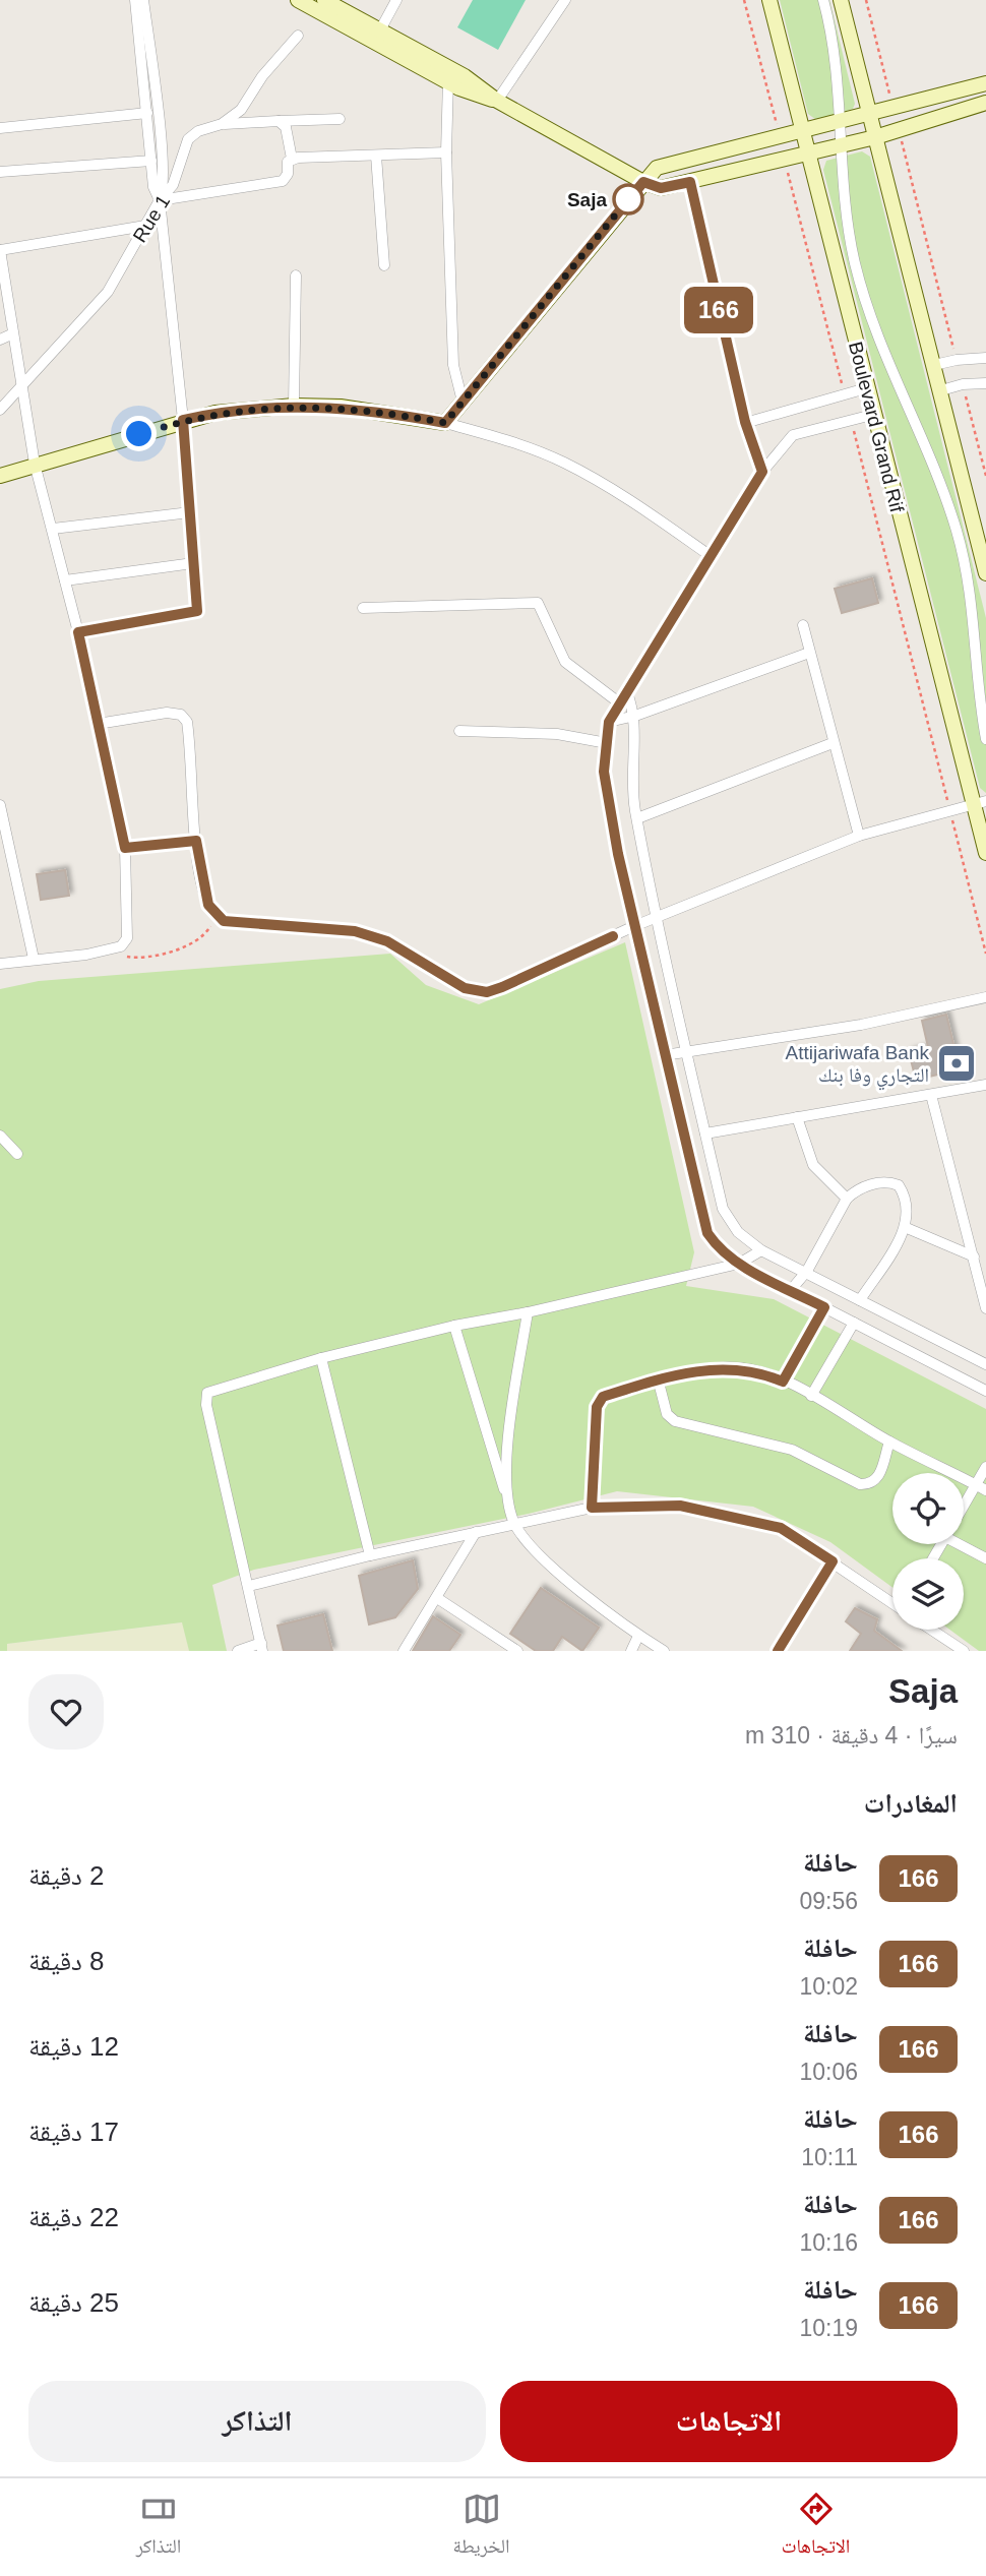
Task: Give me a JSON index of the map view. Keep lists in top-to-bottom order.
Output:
{
  "streets": {
    "street": ["Rue 1", "Boulevard Grand Rif"]
  },
  "places": {
    "other": ["Saja"],
    "bank": ["Attijariwafa Bank التجاري وفا بنك"]
  },
  "lines": ["bus line 166"],
  "page": {
    "on_map": "166",
    "heading": [
      ["Saja", "سيرًا · 4 دقيقة · 310 m"],
      "المغادرات"
    ],
    "list": [
      {
        "mark": "166",
        "name": "حافلة",
        "note": "09:56",
        "value": "2 دقيقة"
      },
      {
        "mark": "166",
        "name": "حافلة",
        "note": "10:02",
        "value": "8 دقيقة"
      },
      {
        "mark": "166",
        "name": "حافلة",
        "note": "10:06",
        "value": "12 دقيقة"
      },
      {
        "mark": "166",
        "name": "حافلة",
        "note": "10:11",
        "value": "17 دقيقة"
      },
      {
        "mark": "166",
        "name": "حافلة",
        "note": "10:16",
        "value": "22 دقيقة"
      },
      {
        "mark": "166",
        "name": "حافلة",
        "note": "10:19",
        "value": "25 دقيقة"
      }
    ],
    "buttons": ["الاتجاهات", "التذاكر"],
    "tabs": ["الاتجاهات", "الخريطة", "التذاكر"]
  }
}
